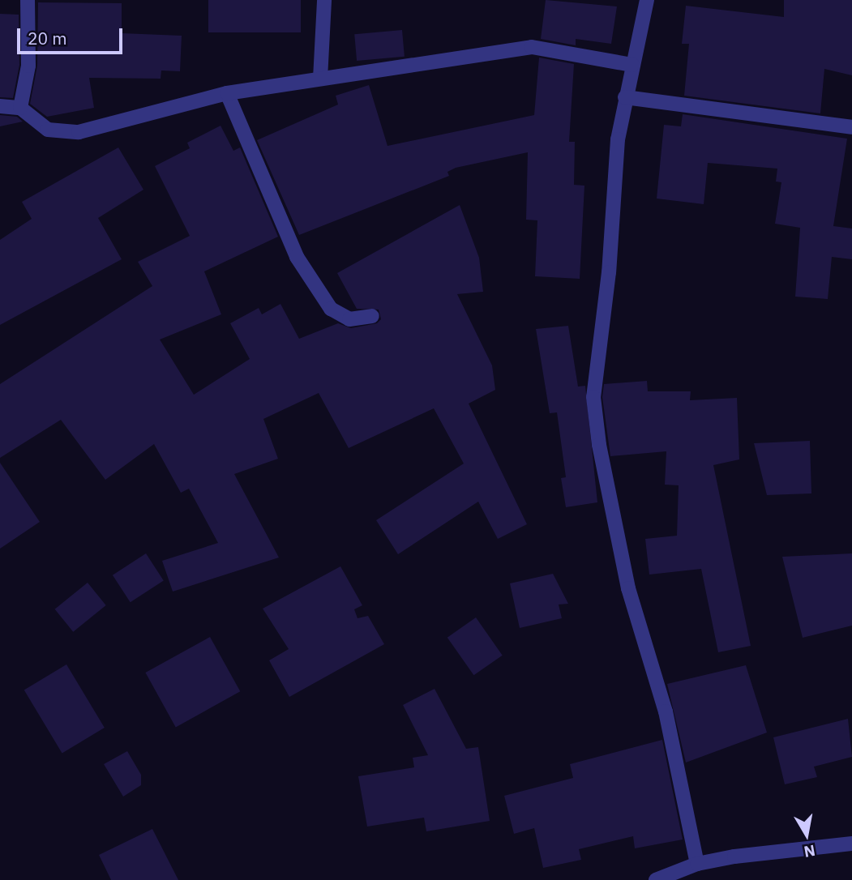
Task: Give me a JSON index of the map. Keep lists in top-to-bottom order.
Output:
{
  "scale_bar": "20 m",
  "north": "bottom"
}
